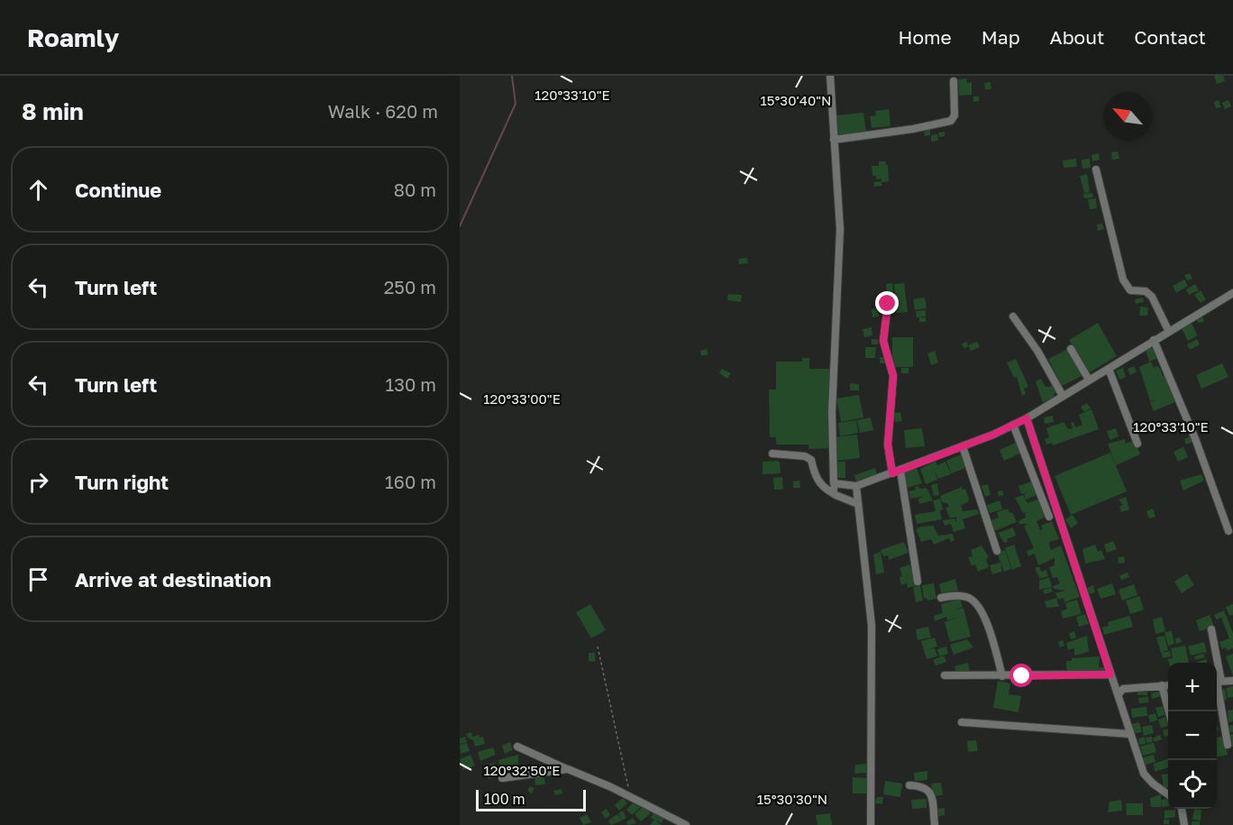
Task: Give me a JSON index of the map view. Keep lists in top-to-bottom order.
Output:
{
  "scale_bar": "100 m",
  "north": "top left",
  "page": {
    "header": "Roamly",
    "nav": [
      "Home",
      "Map",
      "About",
      "Contact"
    ],
    "heading": ["8 min", "Walk · 620 m"],
    "list": [
      ["Continue", "80 m"],
      ["Turn left", "250 m"],
      ["Turn left", "130 m"],
      ["Turn right", "160 m"],
      "Arrive at destination"
    ],
    "map_buttons": ["+", "−"],
    "scale": "100 m"
  },
  "coordinates": [
    "120°33'10\"E",
    "15°30'40\"N",
    "120°33'00\"E",
    "120°32'50\"E",
    "15°30'30\"N"
  ]
}
